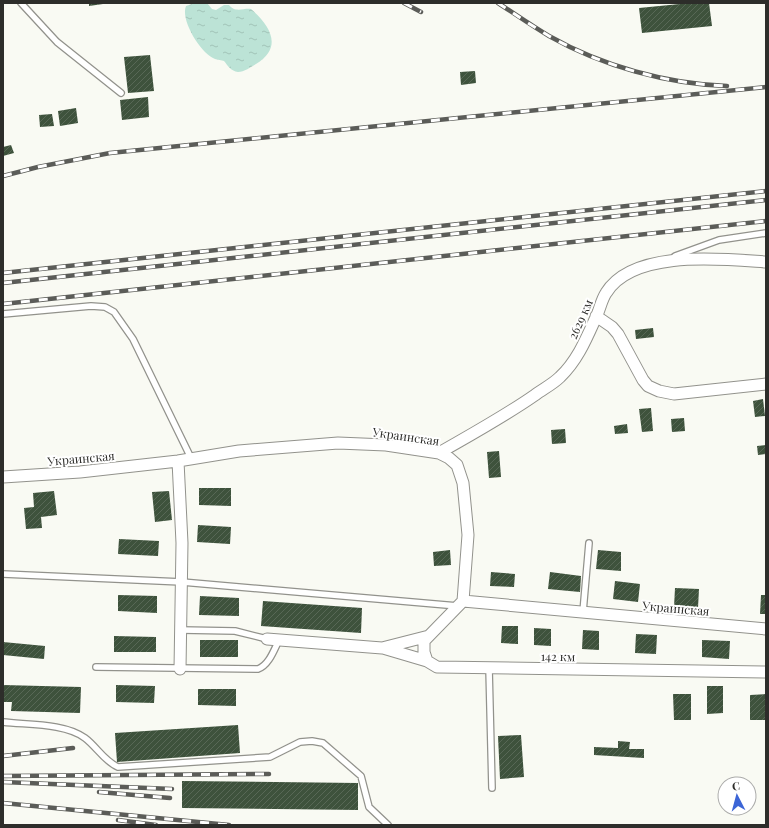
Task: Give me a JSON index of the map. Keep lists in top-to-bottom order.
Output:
{
  "streets": {
    "street": ["2629 км", "Украинская", "142 км"]
  },
  "crossings": [
    ["2629 км", "Украинская"]
  ],
  "north": "top"
}
